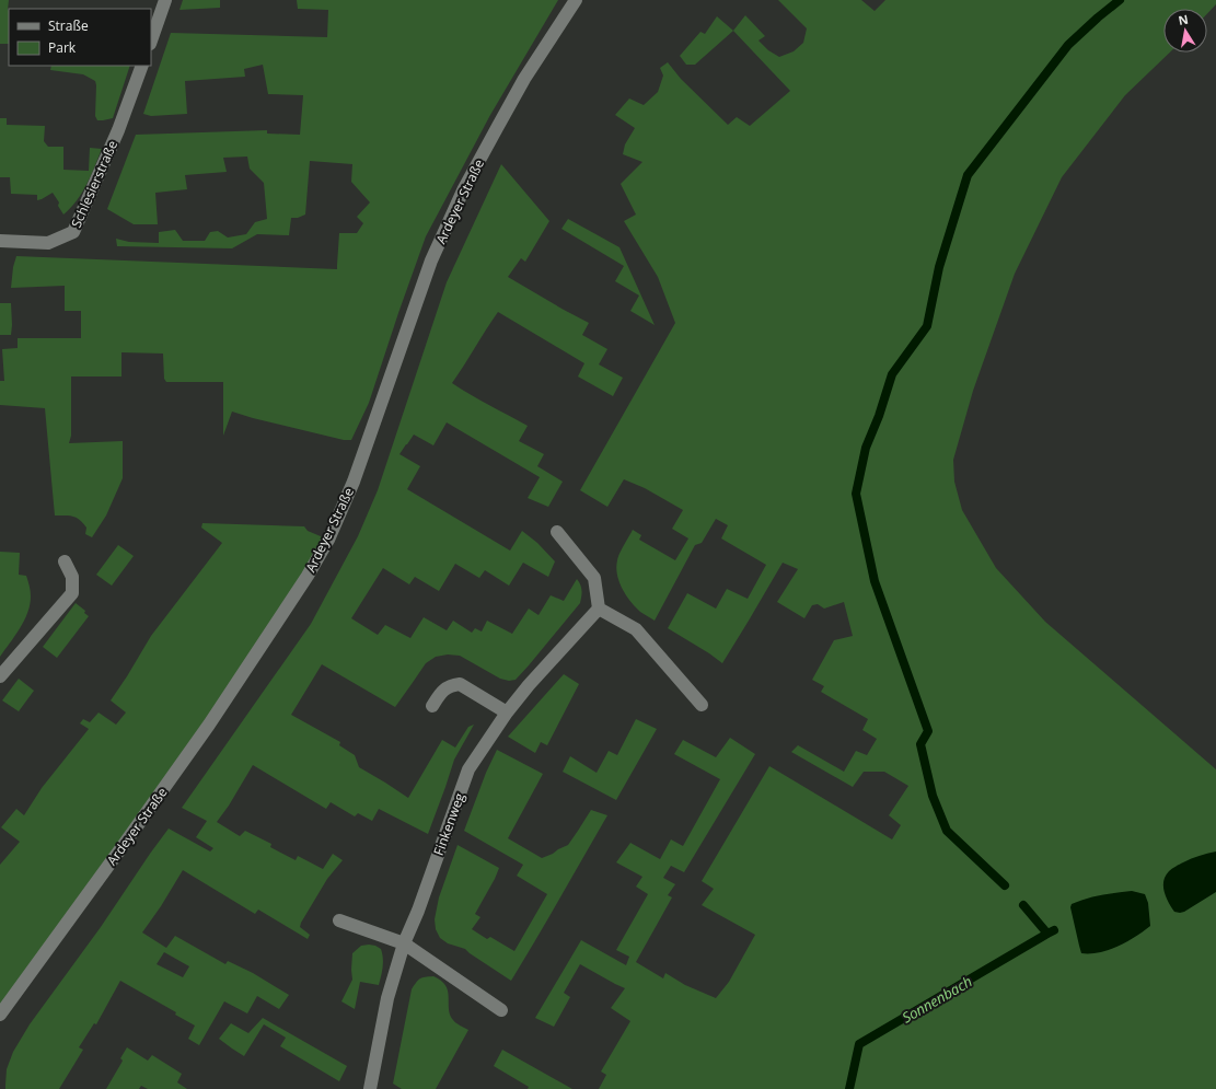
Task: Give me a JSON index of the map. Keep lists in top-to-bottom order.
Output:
{
  "streets": {
    "street": ["Schlesierstraße", "Ardeyer Straße", "Finkenweg"]
  },
  "water": ["Sonnenbach"],
  "legend": ["Straße", "Park"],
  "north": "top"
}
